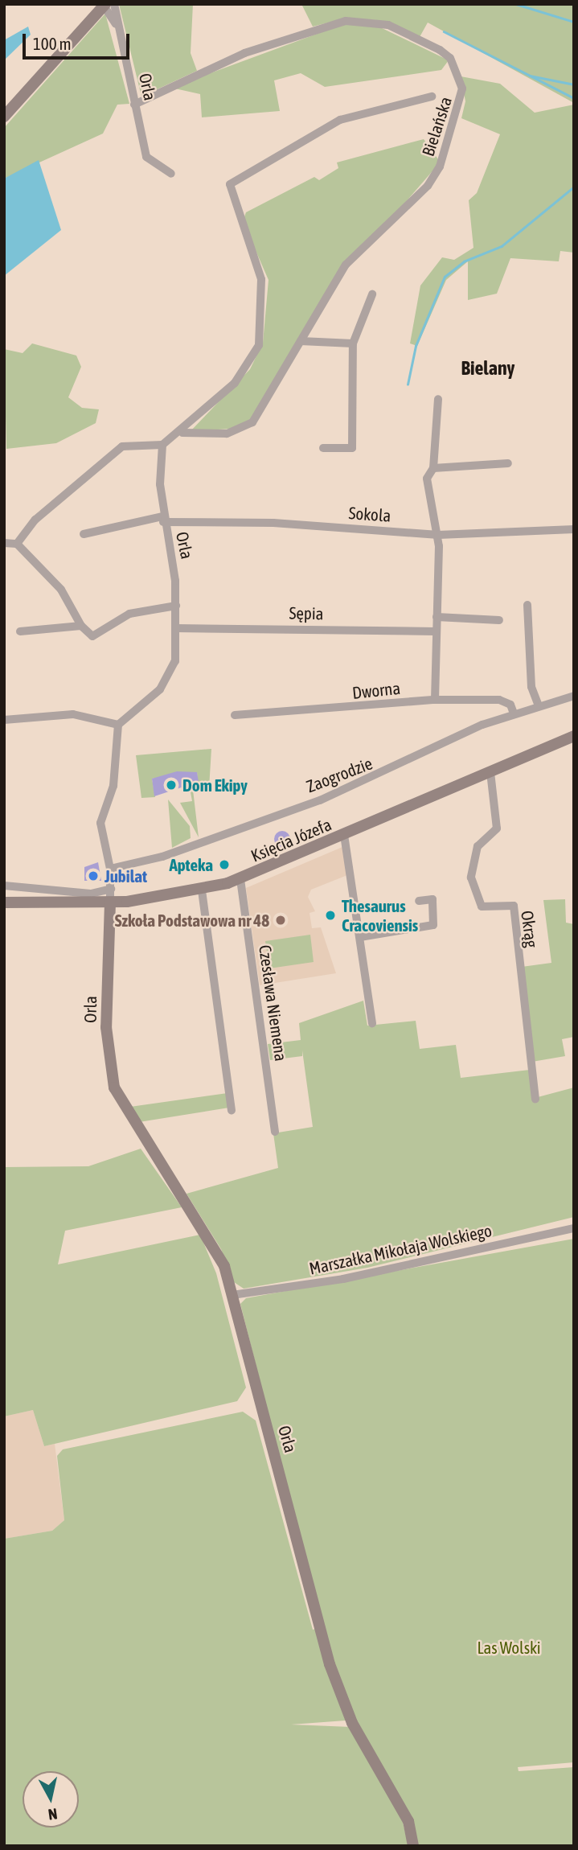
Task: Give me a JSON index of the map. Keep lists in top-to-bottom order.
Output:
{
  "streets": {
    "street": [
      "Orla",
      "Bielańska",
      "Sokola",
      "Sępia",
      "Dworna",
      "Zaogrodzie",
      "Księcia Józefa",
      "Okrąg",
      "Czesława Niemena",
      "Marszałka Mikołaja Wolskiego"
    ]
  },
  "crossings": [
    ["Orla", "Bielańska"],
    ["Orla", "Sokola"],
    ["Orla", "Sępia"],
    ["Orla", "Zaogrodzie"],
    ["Orla", "Księcia Józefa"],
    ["Orla", "Marszałka Mikołaja Wolskiego"],
    ["Dworna", "Zaogrodzie"],
    ["Księcia Józefa", "Okrąg"],
    ["Księcia Józefa", "Czesława Niemena"]
  ],
  "districts": ["Bielany"],
  "parks": ["Las Wolski"],
  "places": [
    "Dom Ekipy",
    "Apteka",
    "Jubilat",
    "Thesaurus Cracoviensis",
    "Szkoła Podstawowa nr 48"
  ],
  "scale_bar": "100 m",
  "north": "bottom"
}
